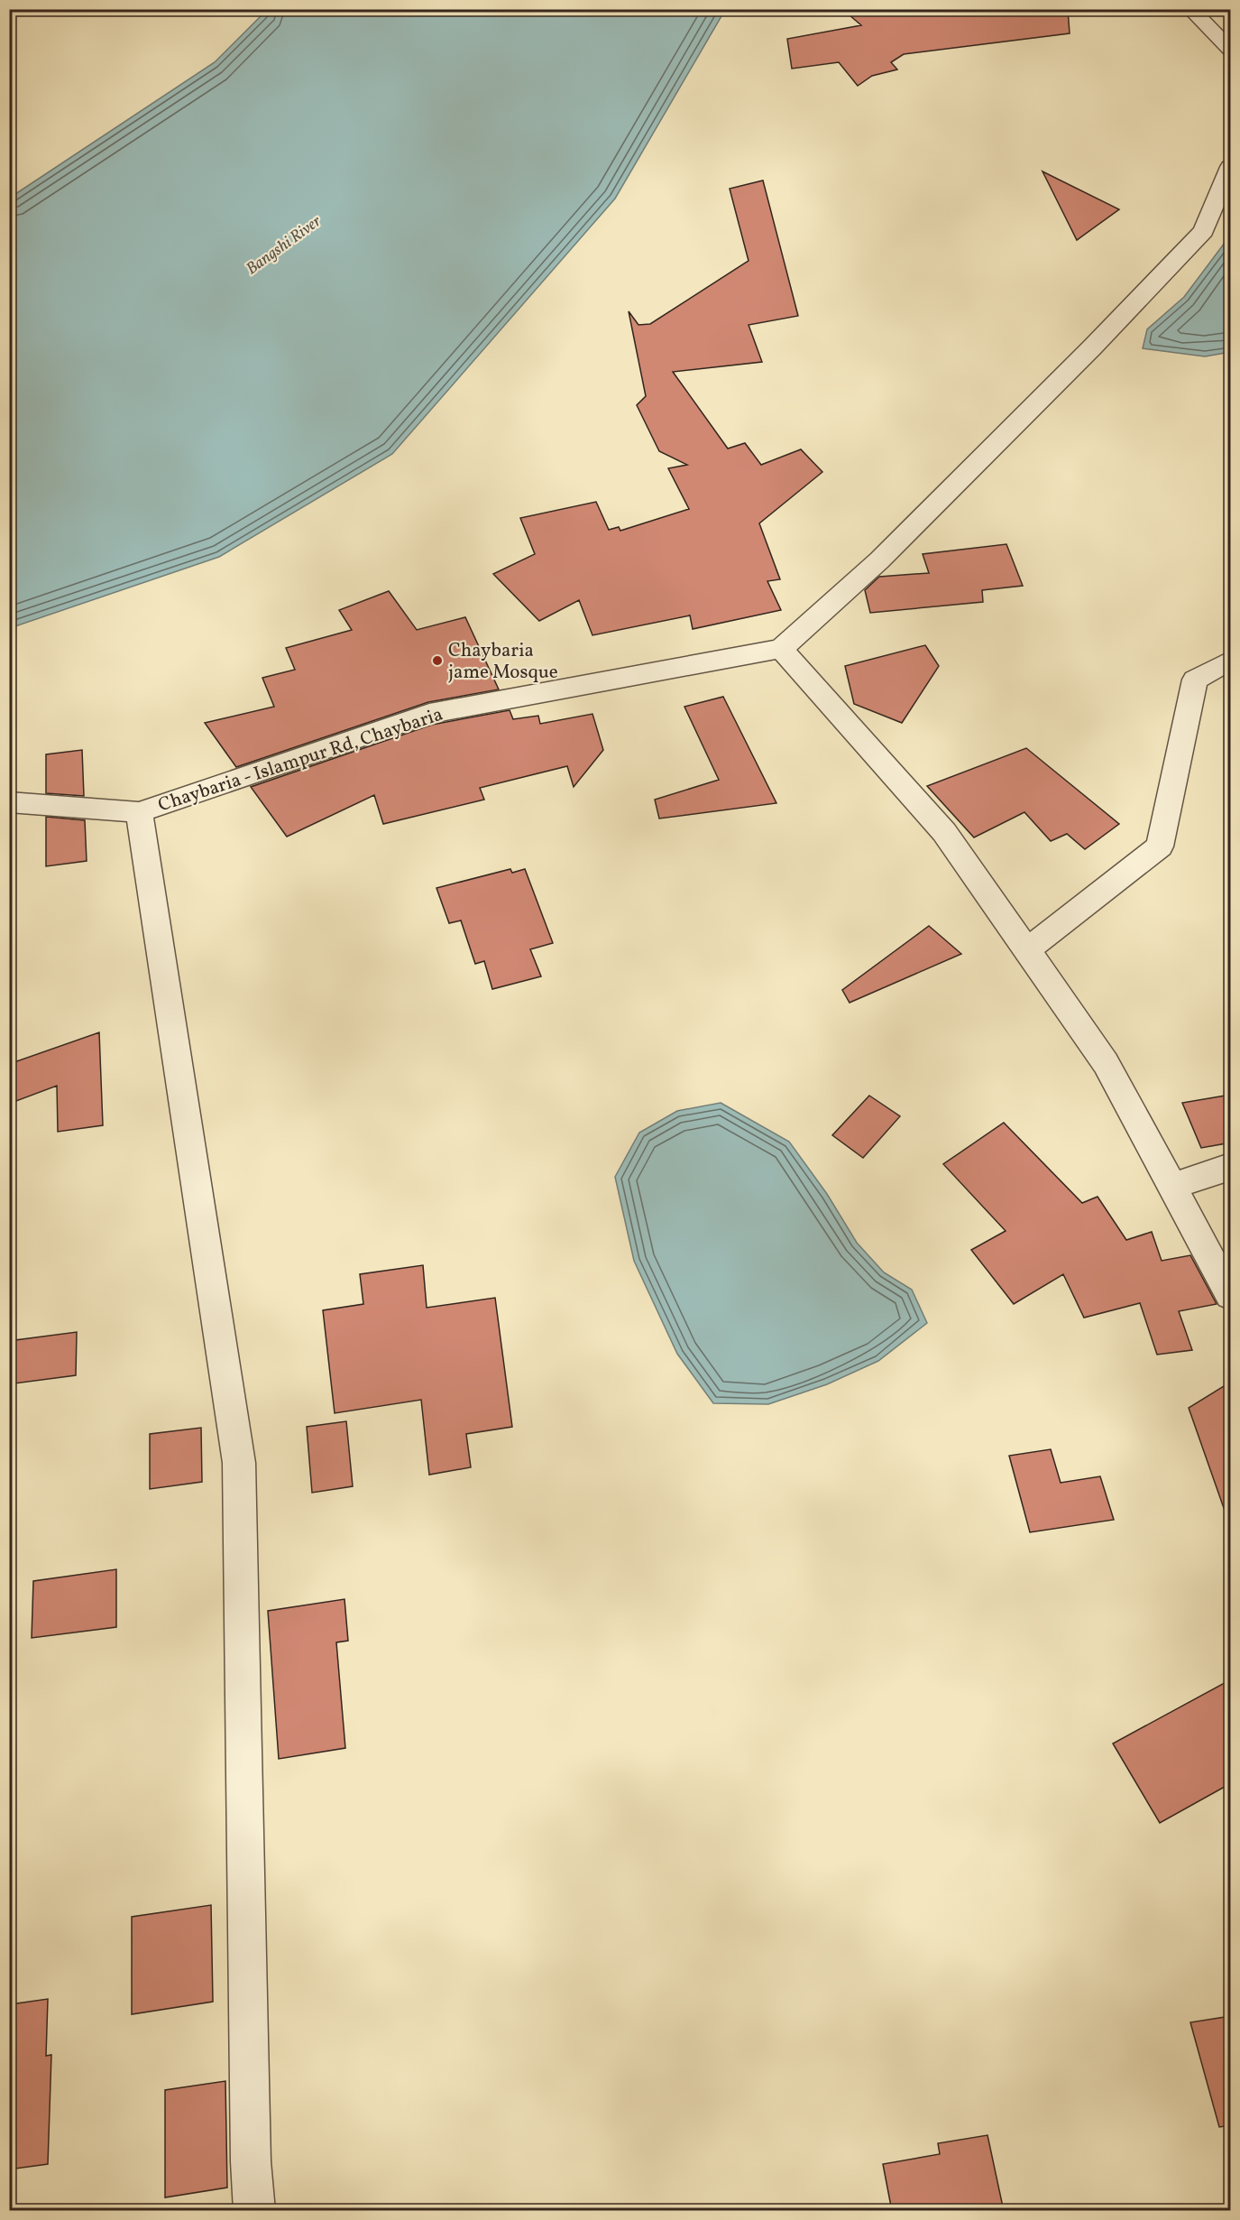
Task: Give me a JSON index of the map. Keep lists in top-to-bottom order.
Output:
{
  "streets": {
    "street": ["Chaybaria - Islampur Rd, Chaybaria"]
  },
  "water": ["Bangshi River"],
  "places": ["Chaybaria jame Mosque"]
}
